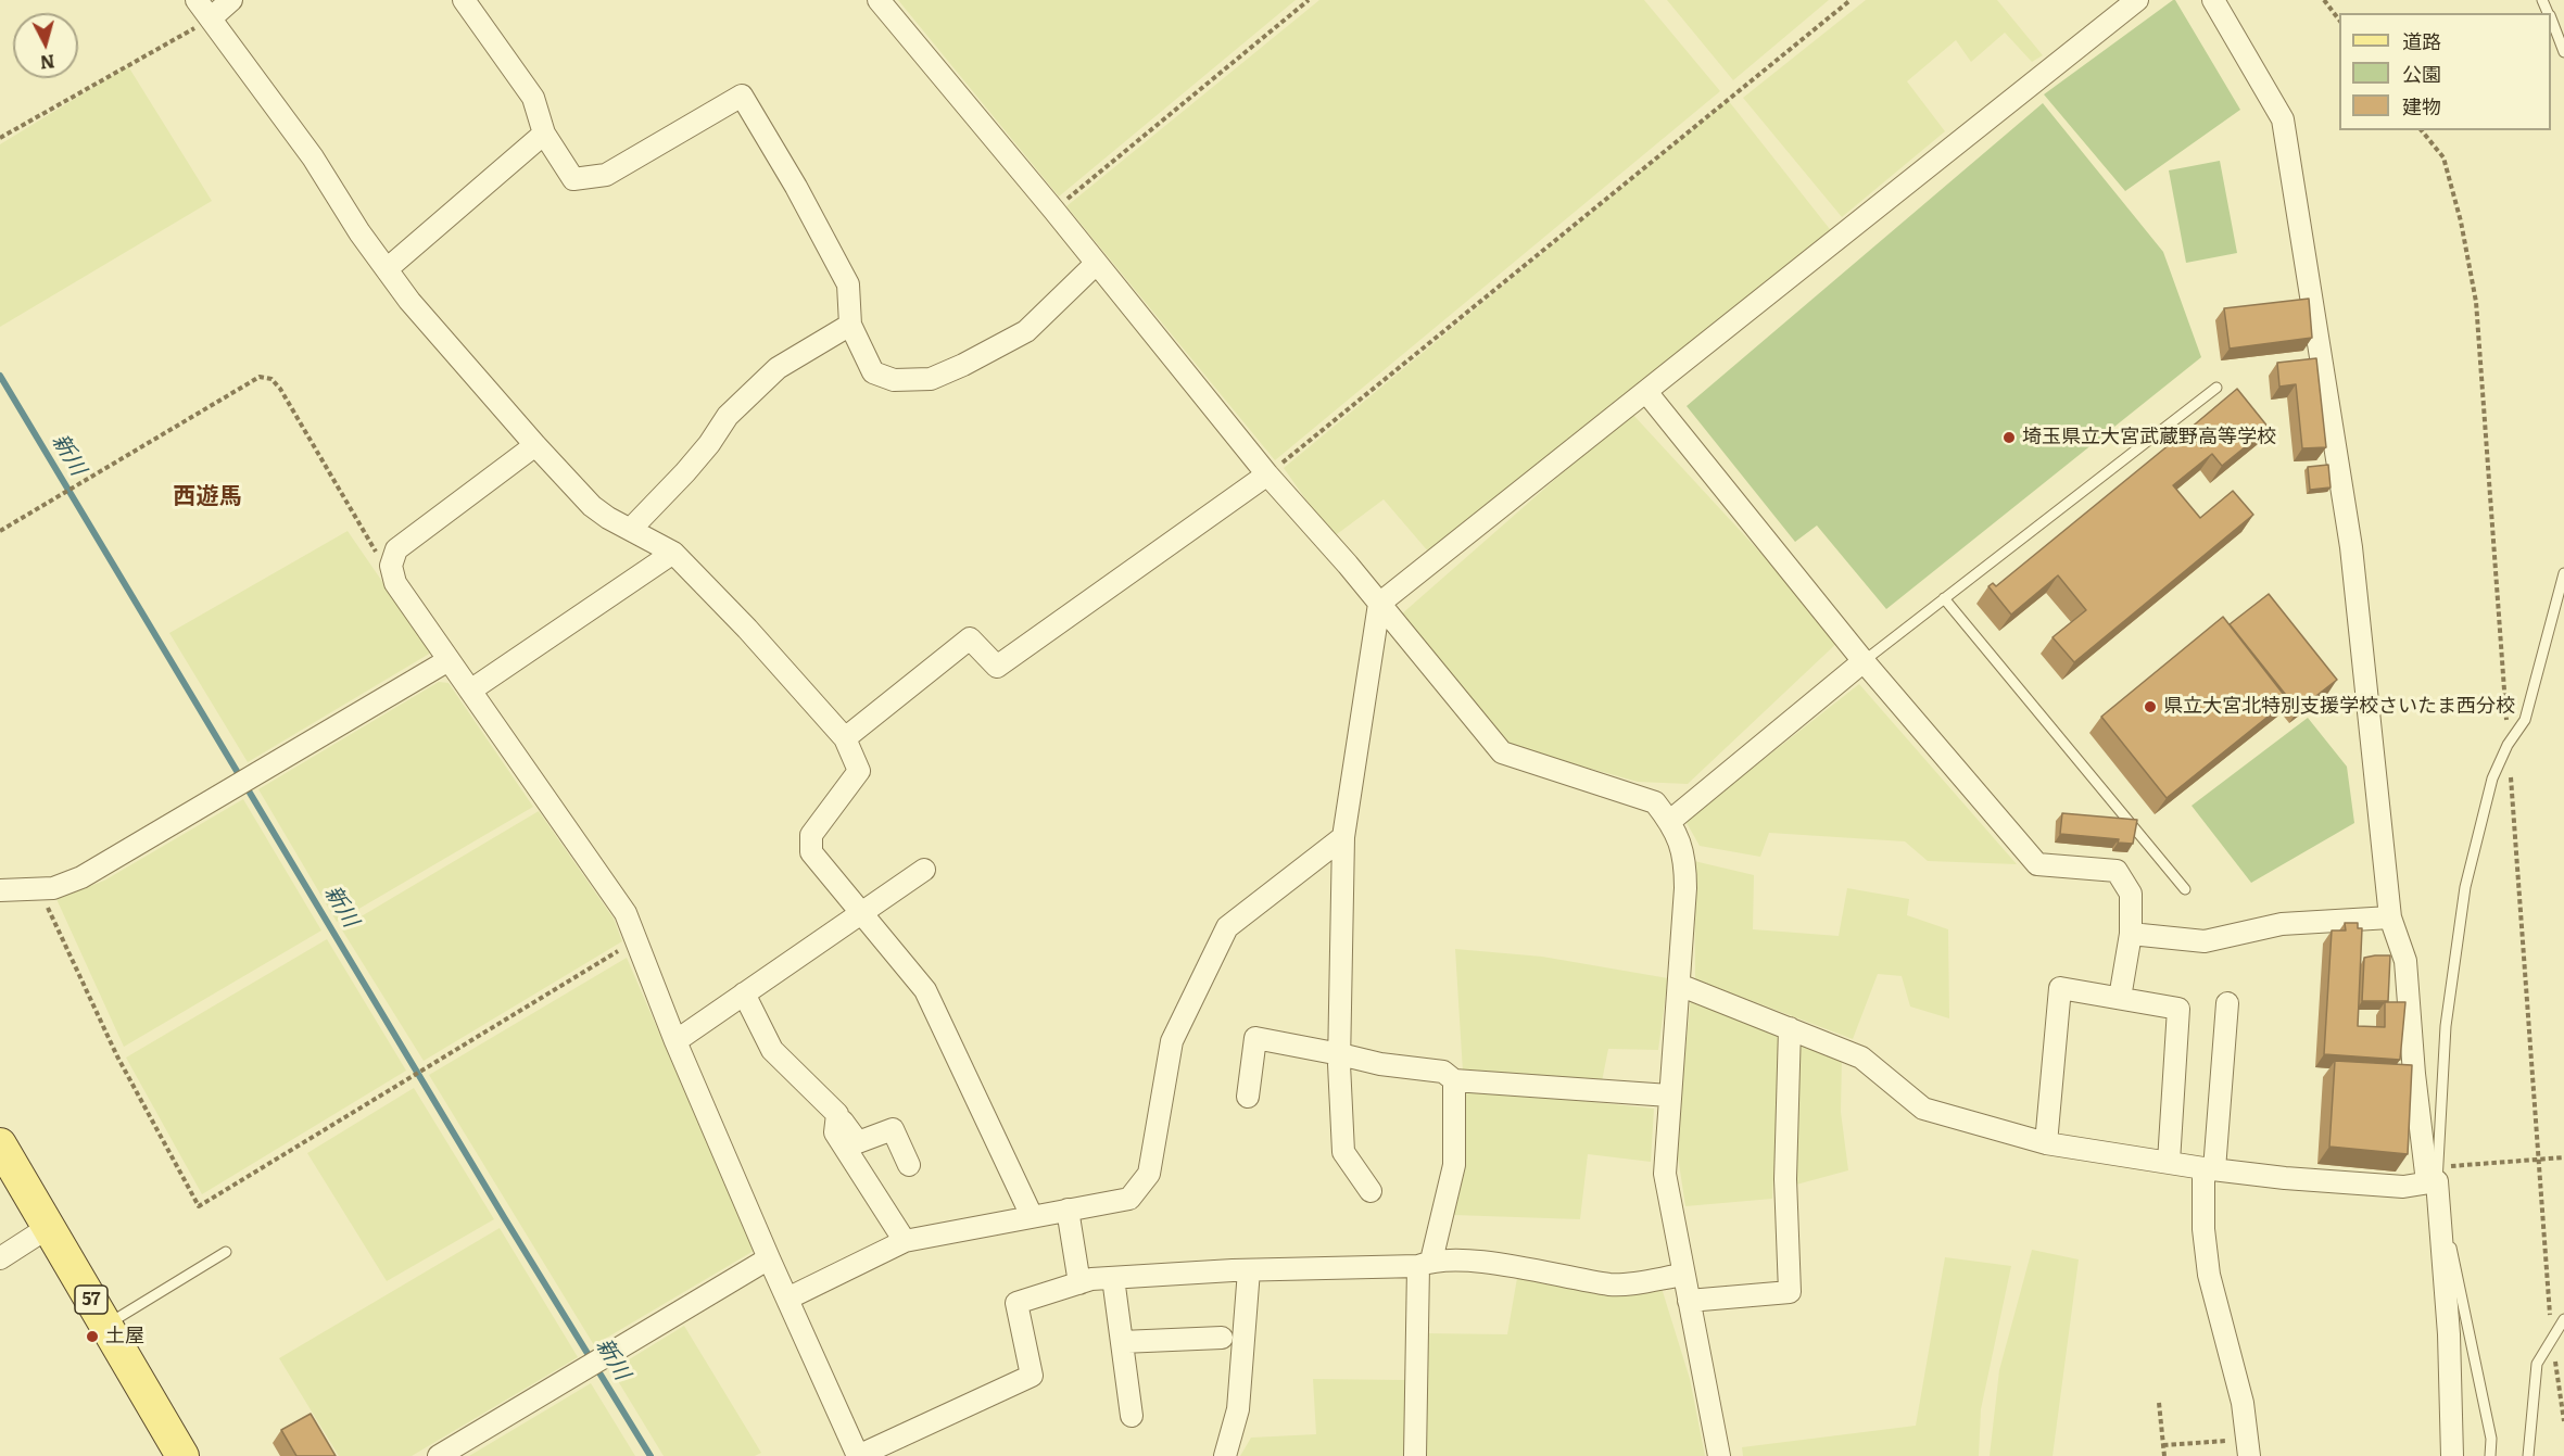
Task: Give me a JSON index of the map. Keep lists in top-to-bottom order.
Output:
{
  "streets": {
    "main road": ["57"]
  },
  "districts": ["西遊馬"],
  "water": ["新川"],
  "places": ["埼玉県立大宮武蔵野高等学校", "県立大宮北特別支援学校さいたま西分校", "土屋"],
  "legend": ["道路", "公園", "建物"],
  "north": "bottom"
}
